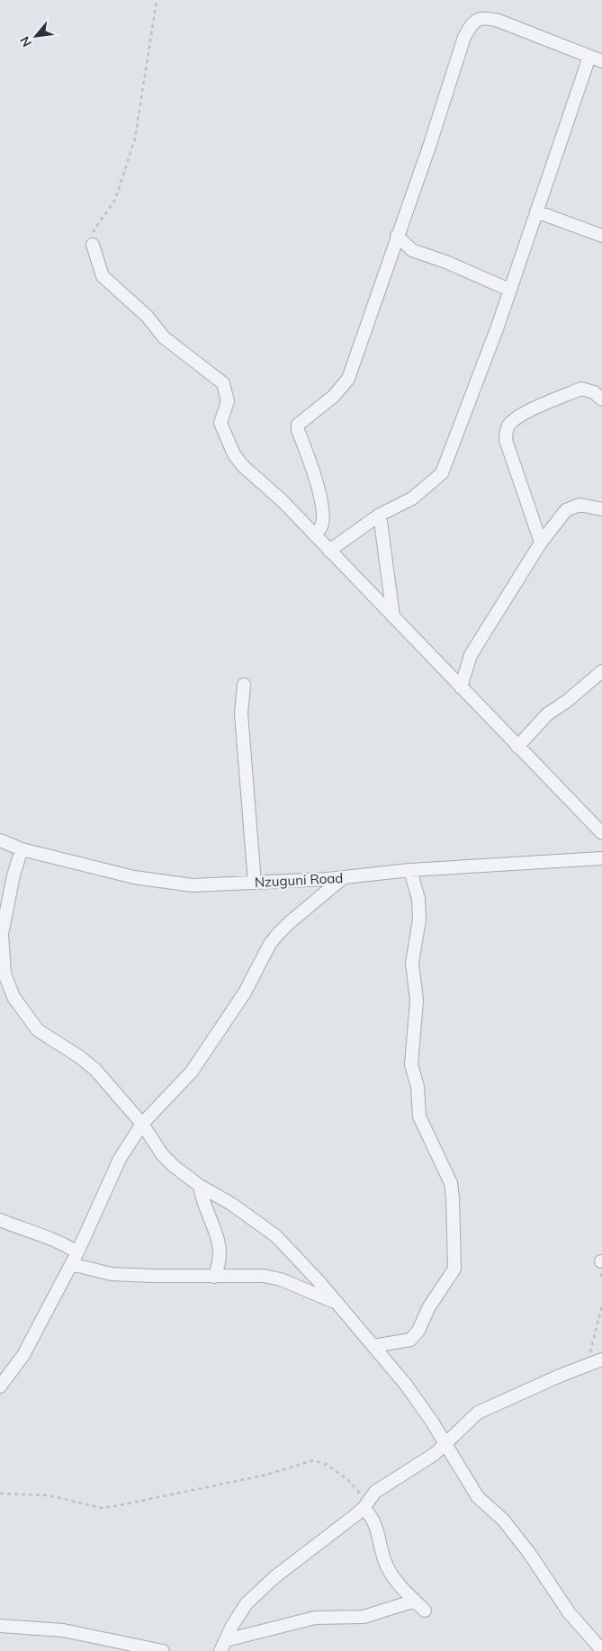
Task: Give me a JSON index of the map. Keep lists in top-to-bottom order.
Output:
{
  "streets": {
    "street": ["Nzuguni Road"]
  },
  "north": "bottom left"
}
